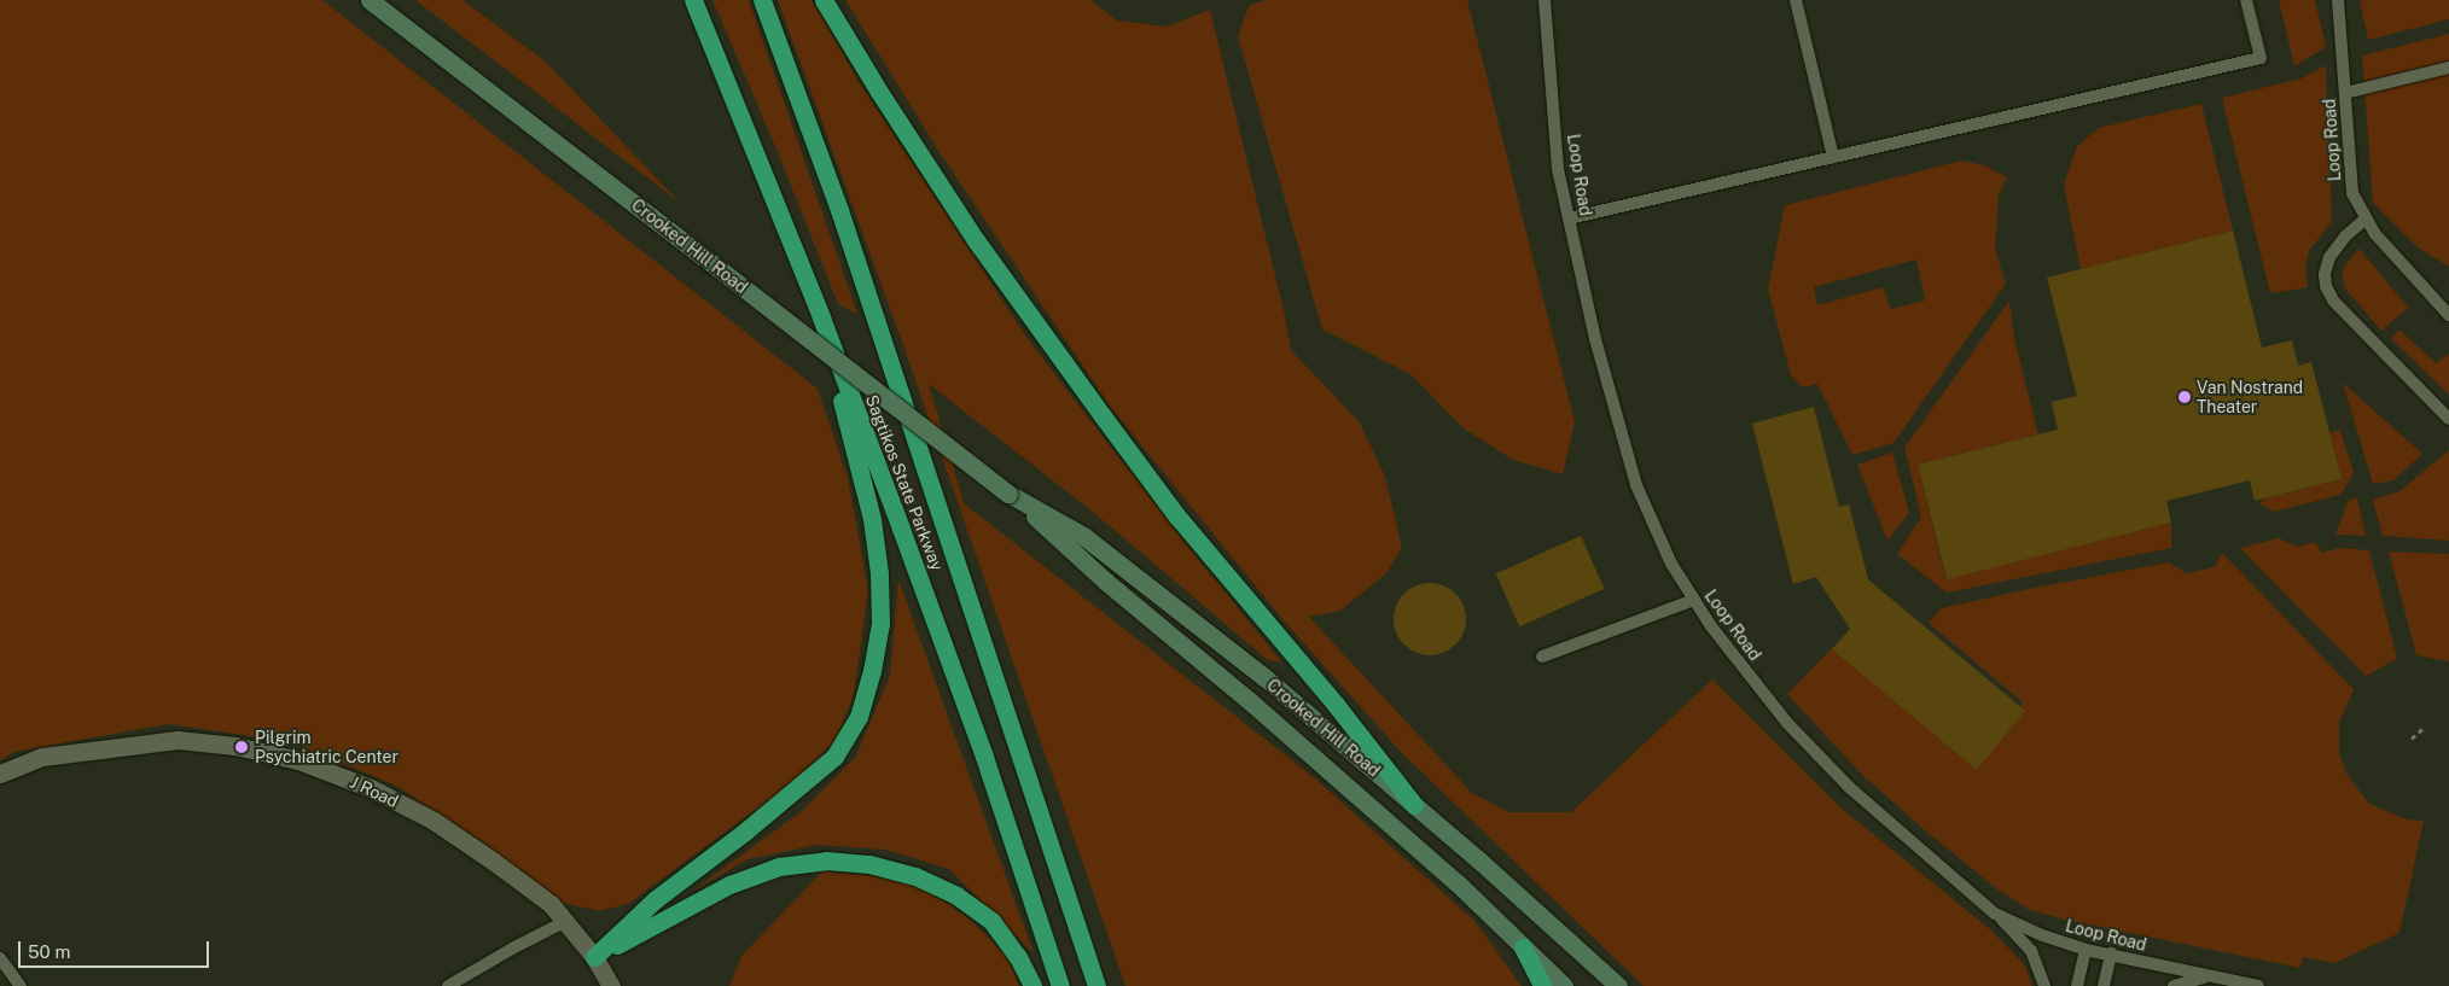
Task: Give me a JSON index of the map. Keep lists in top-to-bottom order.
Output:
{
  "streets": {
    "highway": ["Sagtikos State Parkway"],
    "main road": ["Crooked Hill Road"],
    "street": ["J Road"],
    "lane": ["Loop Road"]
  },
  "places": ["Van Nostrand Theater", "Pilgrim Psychiatric Center"],
  "scale_bar": "50 m"
}
